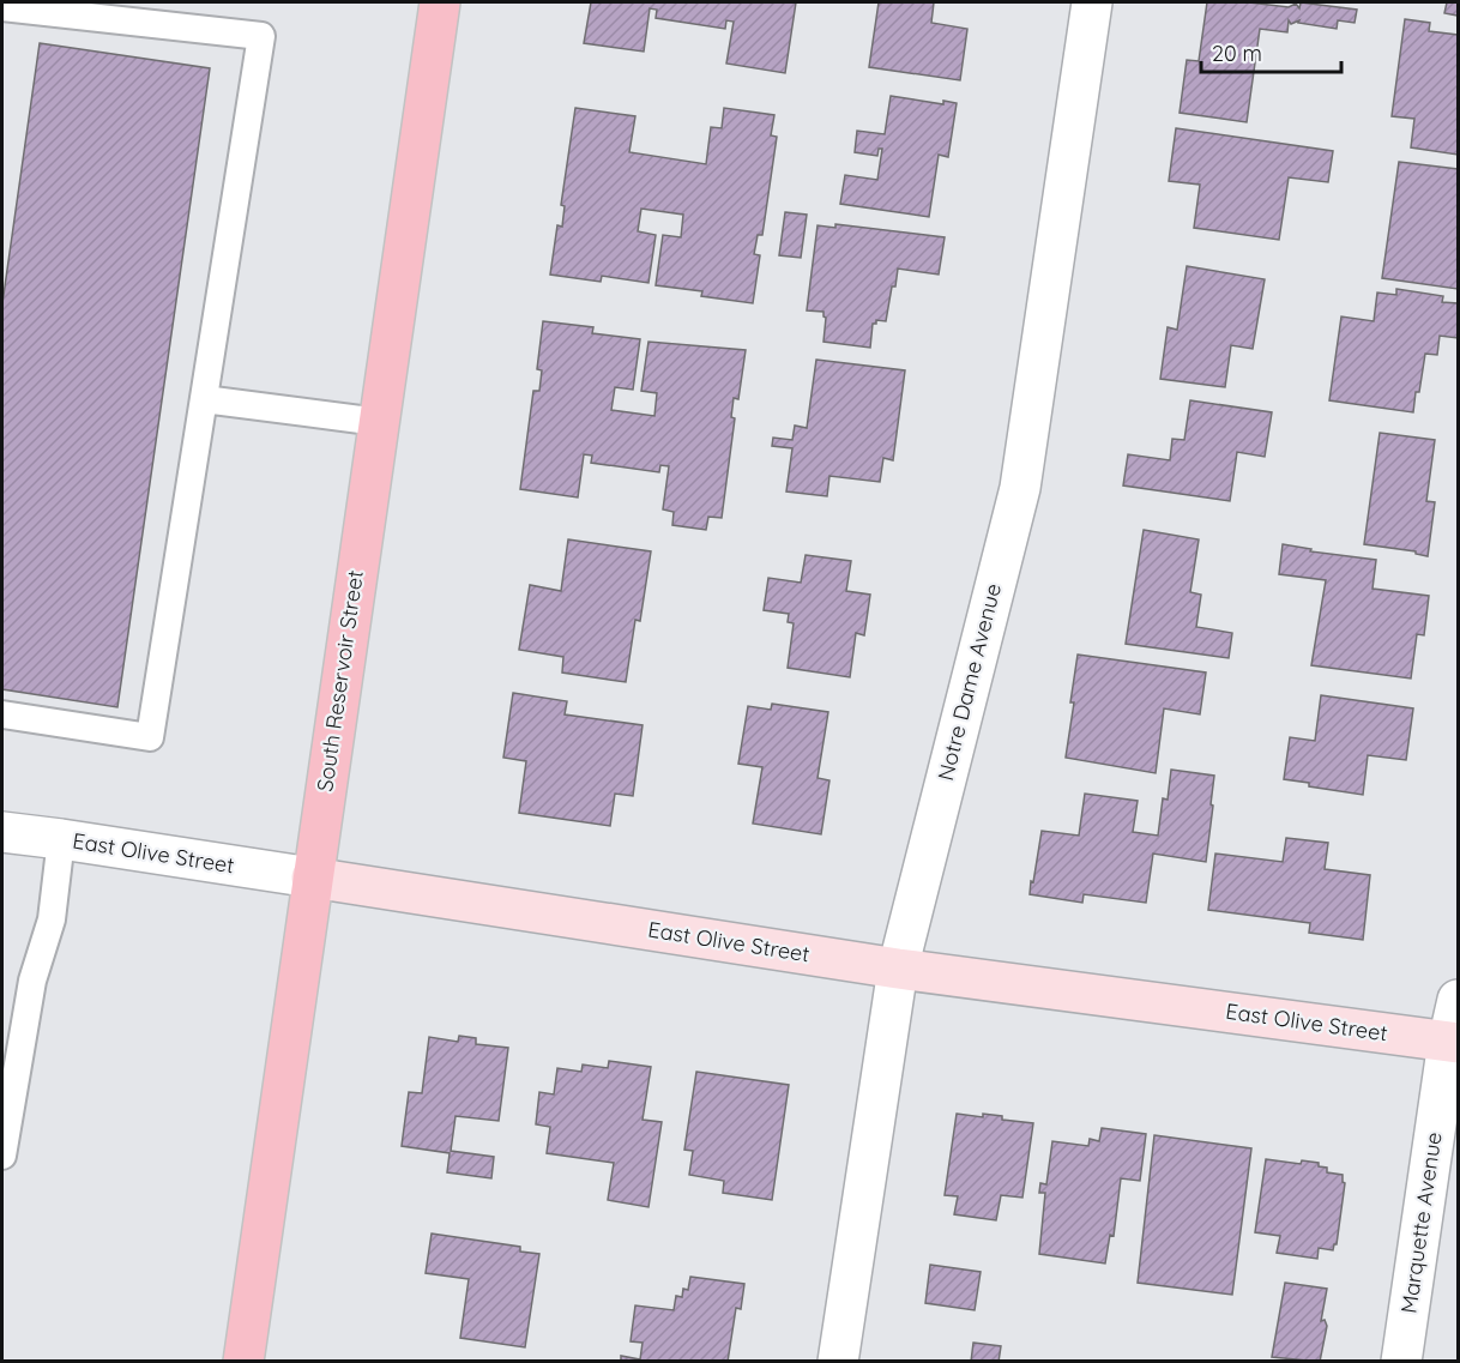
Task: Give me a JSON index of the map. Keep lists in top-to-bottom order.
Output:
{
  "streets": {
    "main road": ["South Reservoir Street"],
    "street": ["Notre Dame Avenue", "East Olive Street", "Marquette Avenue"]
  },
  "crossings": [
    ["South Reservoir Street", "East Olive Street"],
    ["Notre Dame Avenue", "East Olive Street"],
    ["East Olive Street", "Marquette Avenue"]
  ],
  "scale_bar": "20 m"
}
